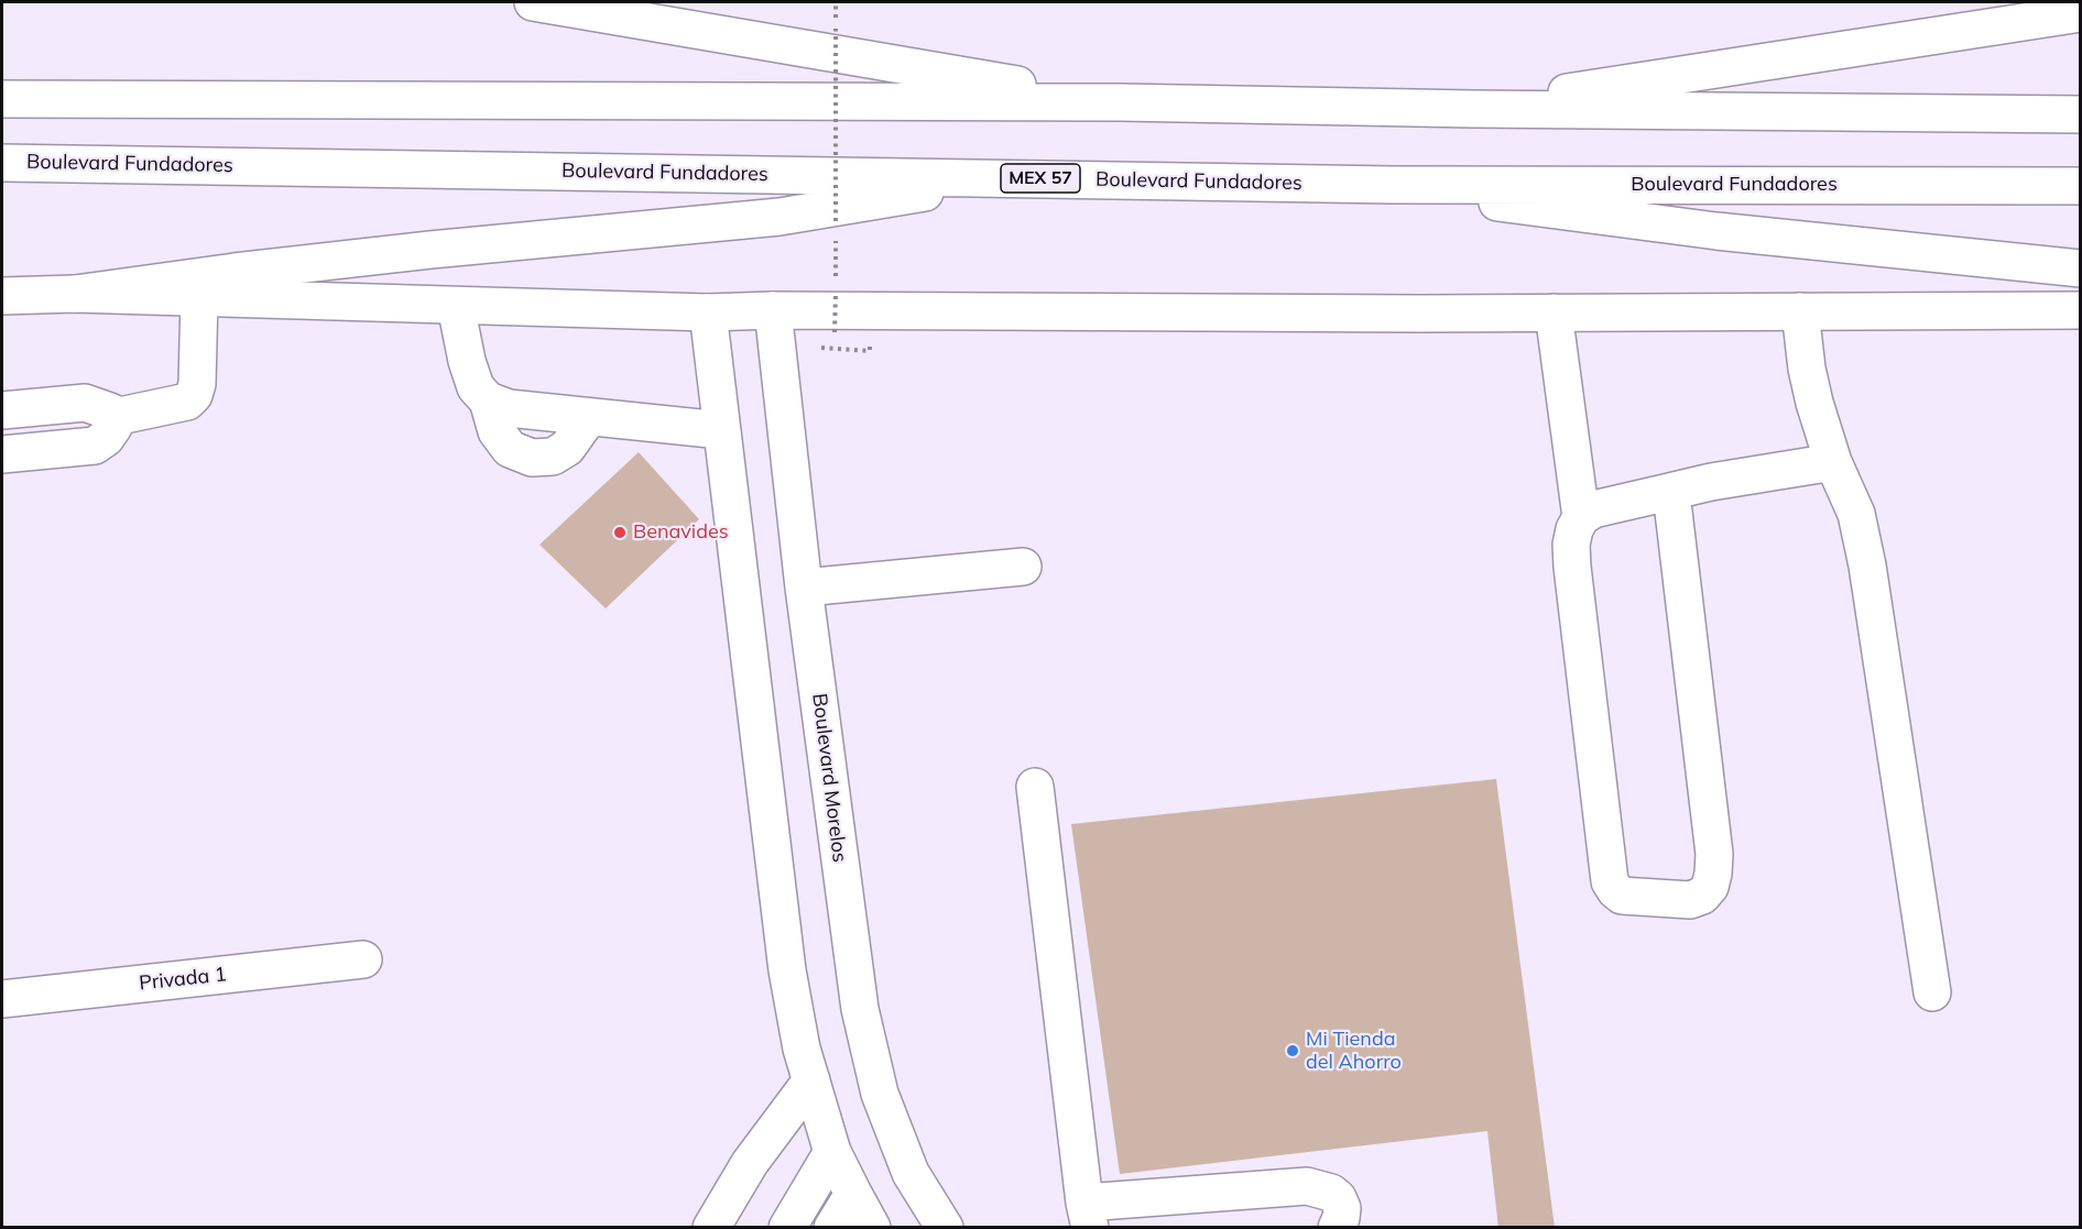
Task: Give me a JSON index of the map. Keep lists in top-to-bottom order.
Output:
{
  "streets": {
    "main road": [
      "Boulevard Fundadores",
      "MEX 57",
      "Boulevard Morelos",
      "Privada 1"
    ]
  },
  "places": ["Benavides", "Mi Tienda del Ahorro"]
}
